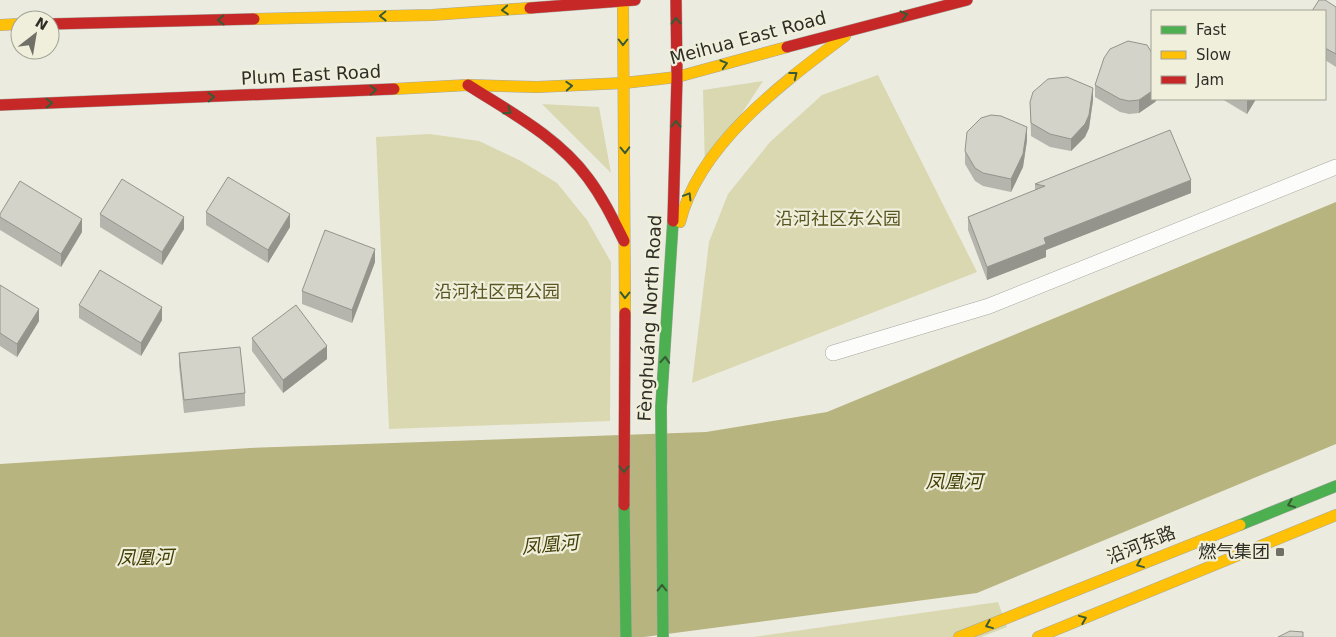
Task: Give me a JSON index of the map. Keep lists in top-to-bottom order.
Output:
{
  "streets": {
    "main road": [
      "Meihua East Road",
      "Plum East Road",
      "Fènghuáng North Road",
      "沿河东路"
    ]
  },
  "crossings": [
    ["Meihua East Road", "Plum East Road"],
    ["Meihua East Road", "Fènghuáng North Road"],
    ["Plum East Road", "Fènghuáng North Road"]
  ],
  "one_way": ["Meihua East Road"],
  "water": ["凤凰河"],
  "parks": ["沿河社区东公园", "沿河社区西公园"],
  "places": {
    "transit": ["燃气集团"]
  },
  "legend": ["Fast", "Slow", "Jam"],
  "north": "top right"
}
